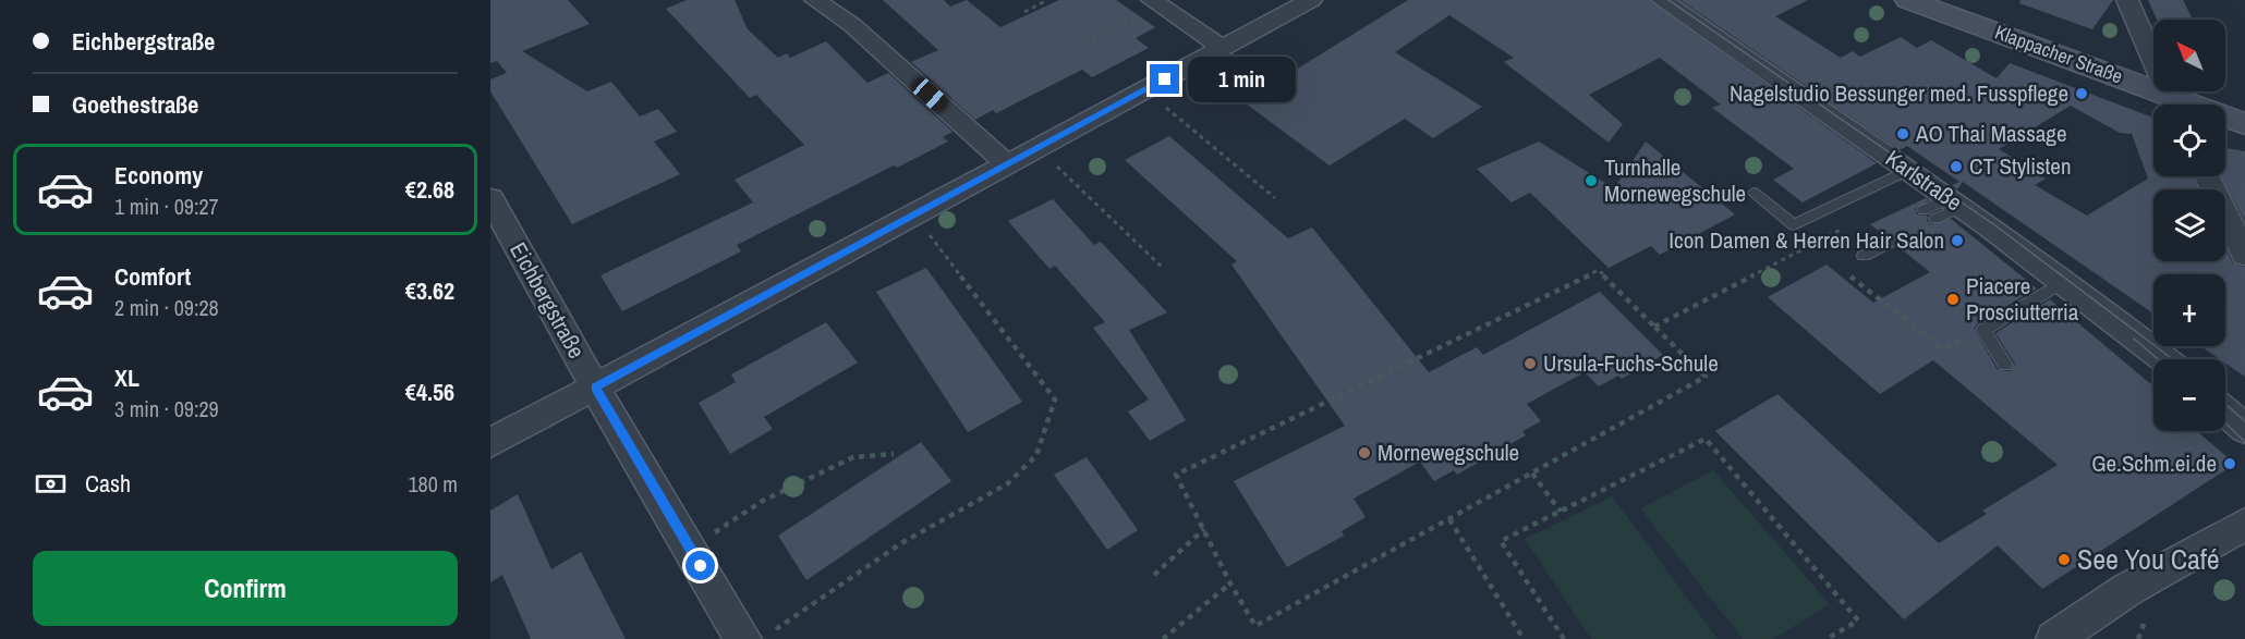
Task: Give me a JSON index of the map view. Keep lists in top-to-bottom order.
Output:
{
  "streets": {
    "street": ["Klappacher Straße", "Karlstraße", "Eichbergstraße"]
  },
  "places": [
    "Nagelstudio Bessunger med. Fusspflege",
    "AO Thai Massage",
    "CT Stylisten",
    "Turnhalle Mornewegschule",
    "Icon Damen & Herren Hair Salon",
    "Piacere Prosciutterria",
    "Ursula-Fuchs-Schule",
    "Mornewegschule",
    "Ge.Schm.ei.de",
    "See You Café"
  ],
  "north": "top left",
  "page": {
    "banner": ["Eichbergstraße", "Goethestraße"],
    "map_buttons": ["+", "−"],
    "bubble": "1 min",
    "list": [
      {
        "name": "Economy",
        "note": "1 min · 09:27",
        "value": "€2.68"
      },
      {
        "name": "Comfort",
        "note": "2 min · 09:28",
        "value": "€3.62"
      },
      {
        "name": "XL",
        "note": "3 min · 09:29",
        "value": "€4.56"
      }
    ],
    "pay": ["Cash", "180 m"],
    "buttons": "Confirm"
  }
}
